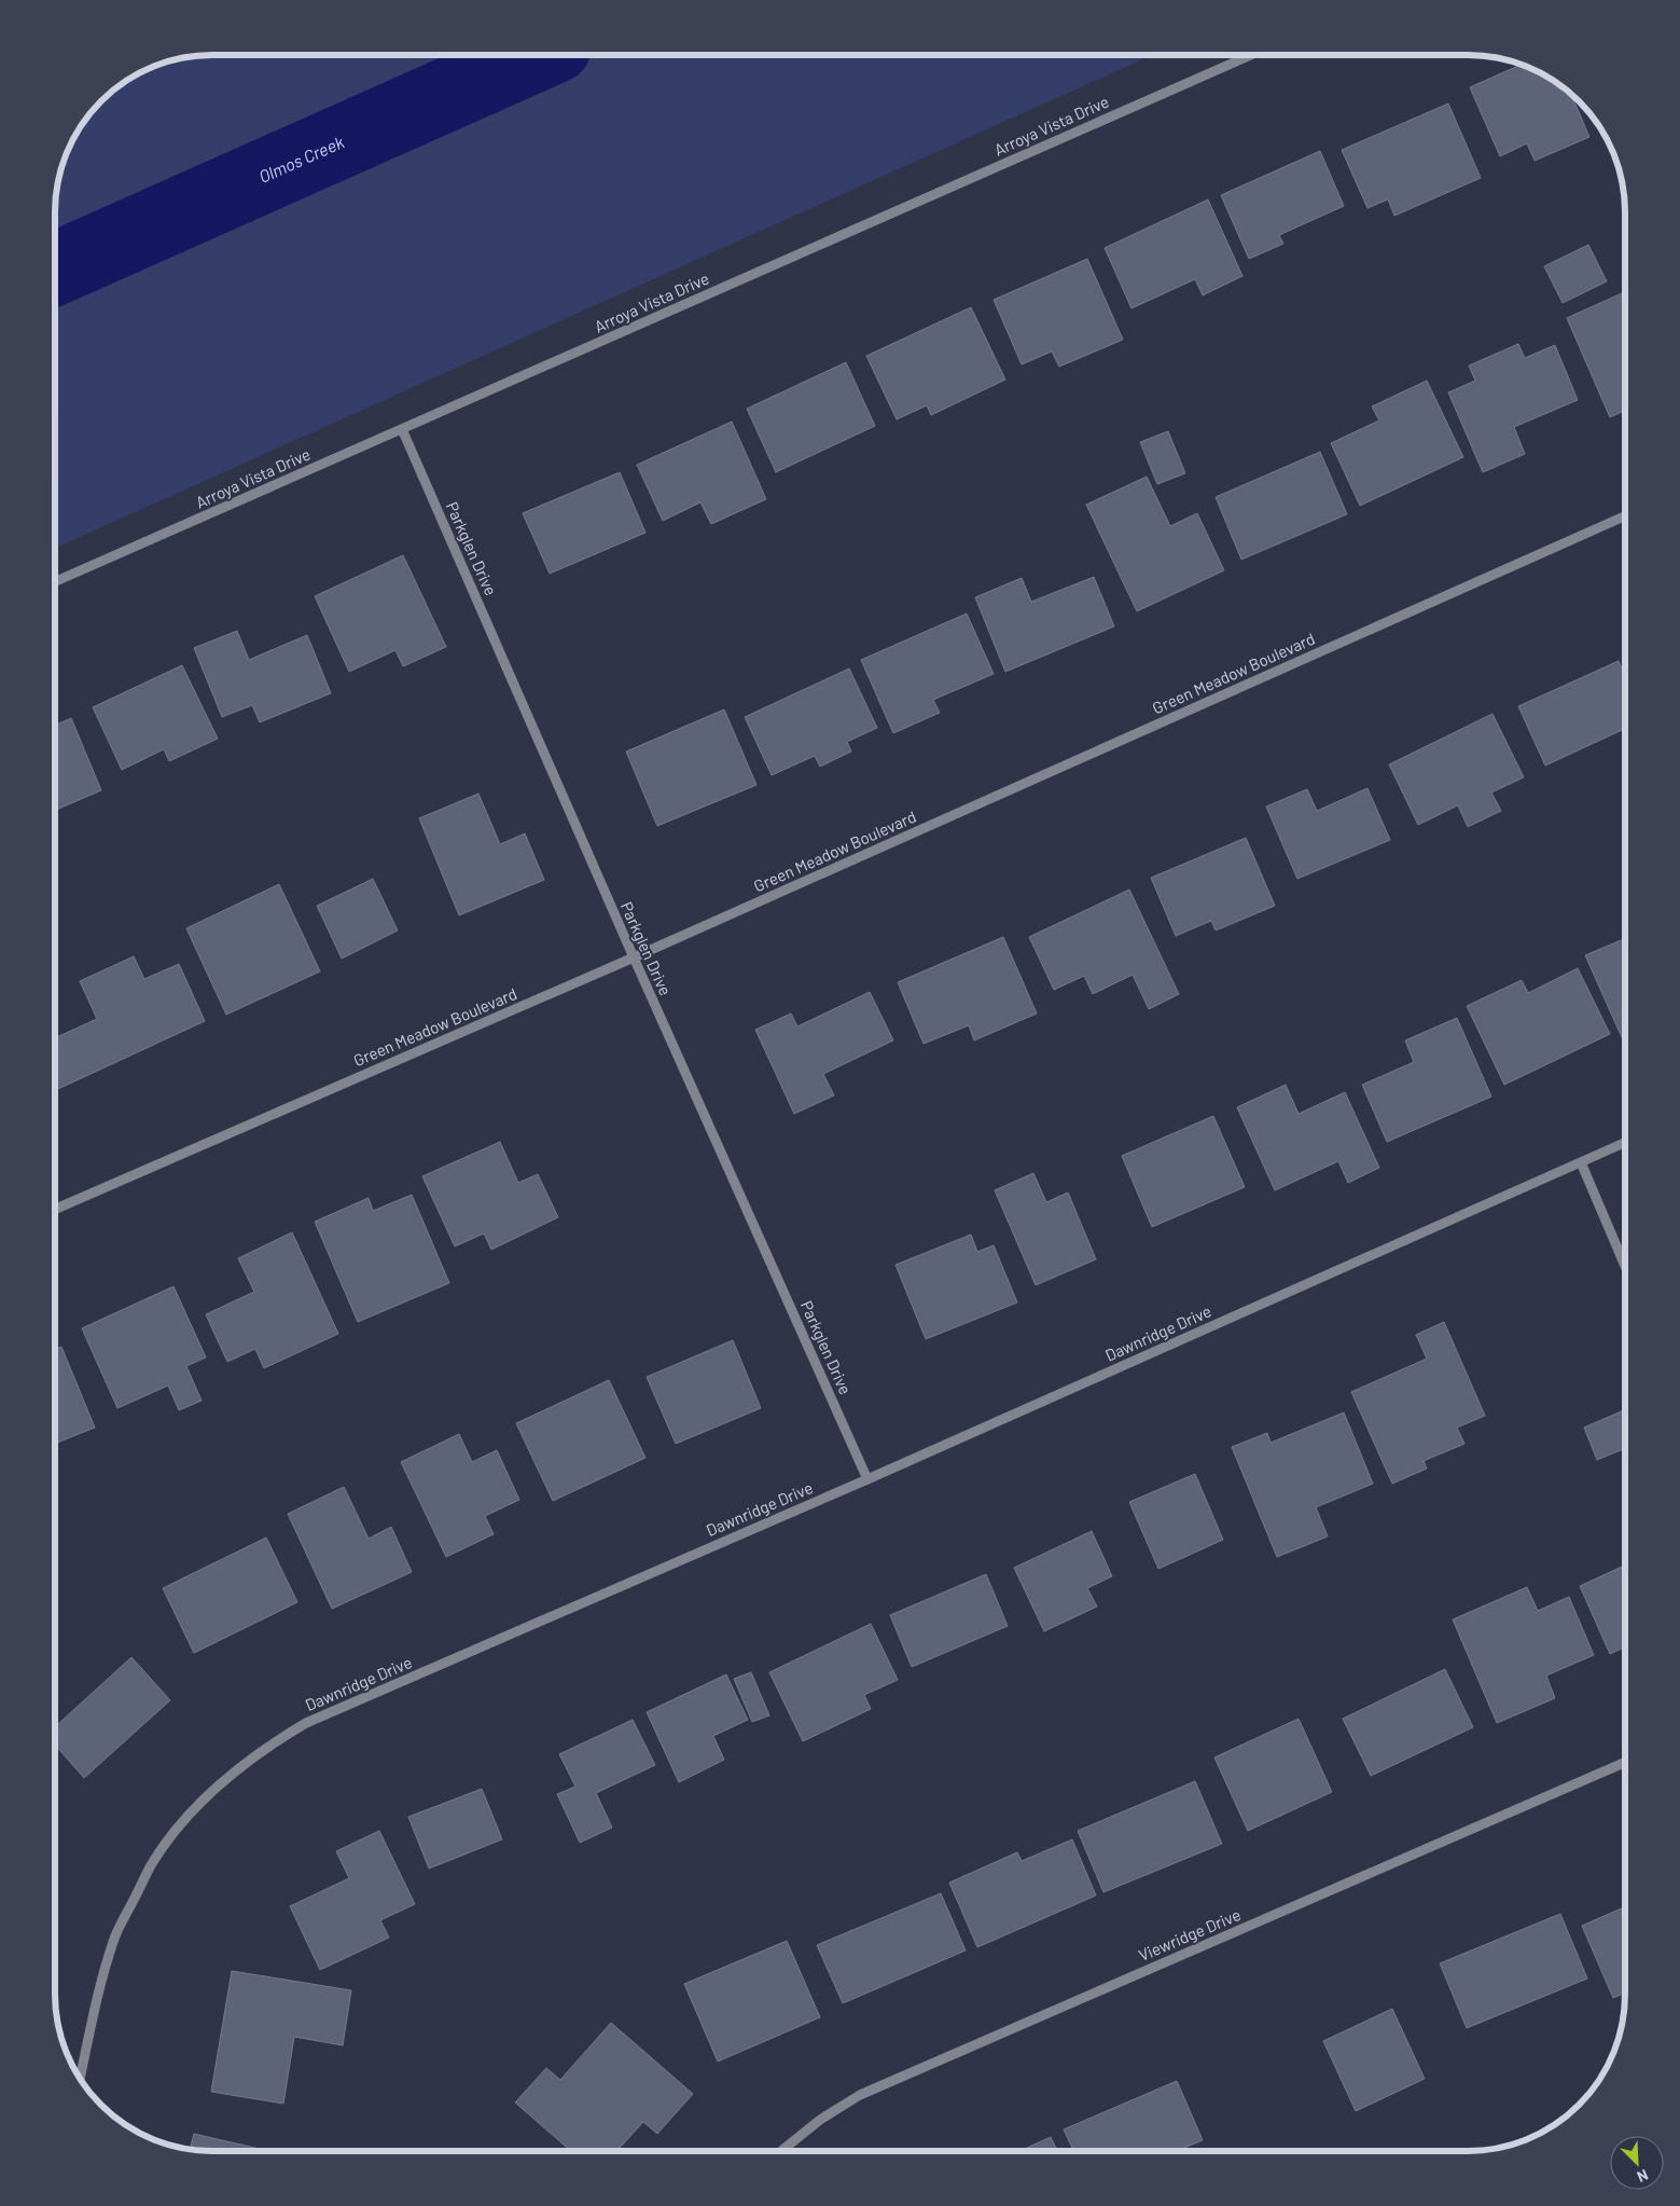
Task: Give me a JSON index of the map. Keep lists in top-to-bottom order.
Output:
{
  "streets": {
    "street": [
      "Arroya Vista Drive",
      "Parkglen Drive",
      "Green Meadow Boulevard",
      "Dawnridge Drive",
      "Viewridge Drive"
    ]
  },
  "crossings": [
    ["Arroya Vista Drive", "Parkglen Drive"],
    ["Parkglen Drive", "Green Meadow Boulevard"],
    ["Parkglen Drive", "Dawnridge Drive"]
  ],
  "water": ["Olmos Creek"],
  "north": "bottom right"
}
